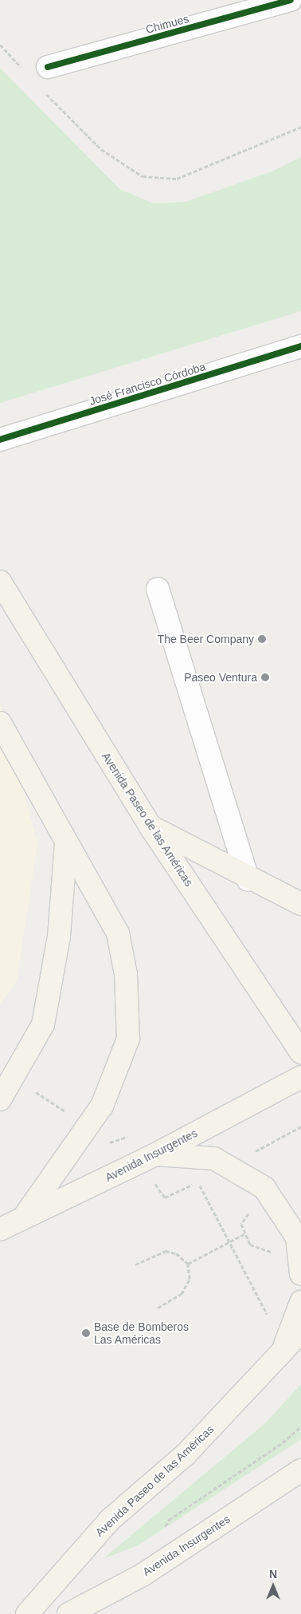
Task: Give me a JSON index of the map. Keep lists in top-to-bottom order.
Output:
{
  "streets": {
    "main road": ["Avenida Paseo de las Américas", "Avenida Insurgentes"],
    "street": ["Chimues", "José Francisco Córdoba"]
  },
  "places": ["The Beer Company", "Paseo Ventura", "Base de Bomberos Las Américas"],
  "north": "top"
}
